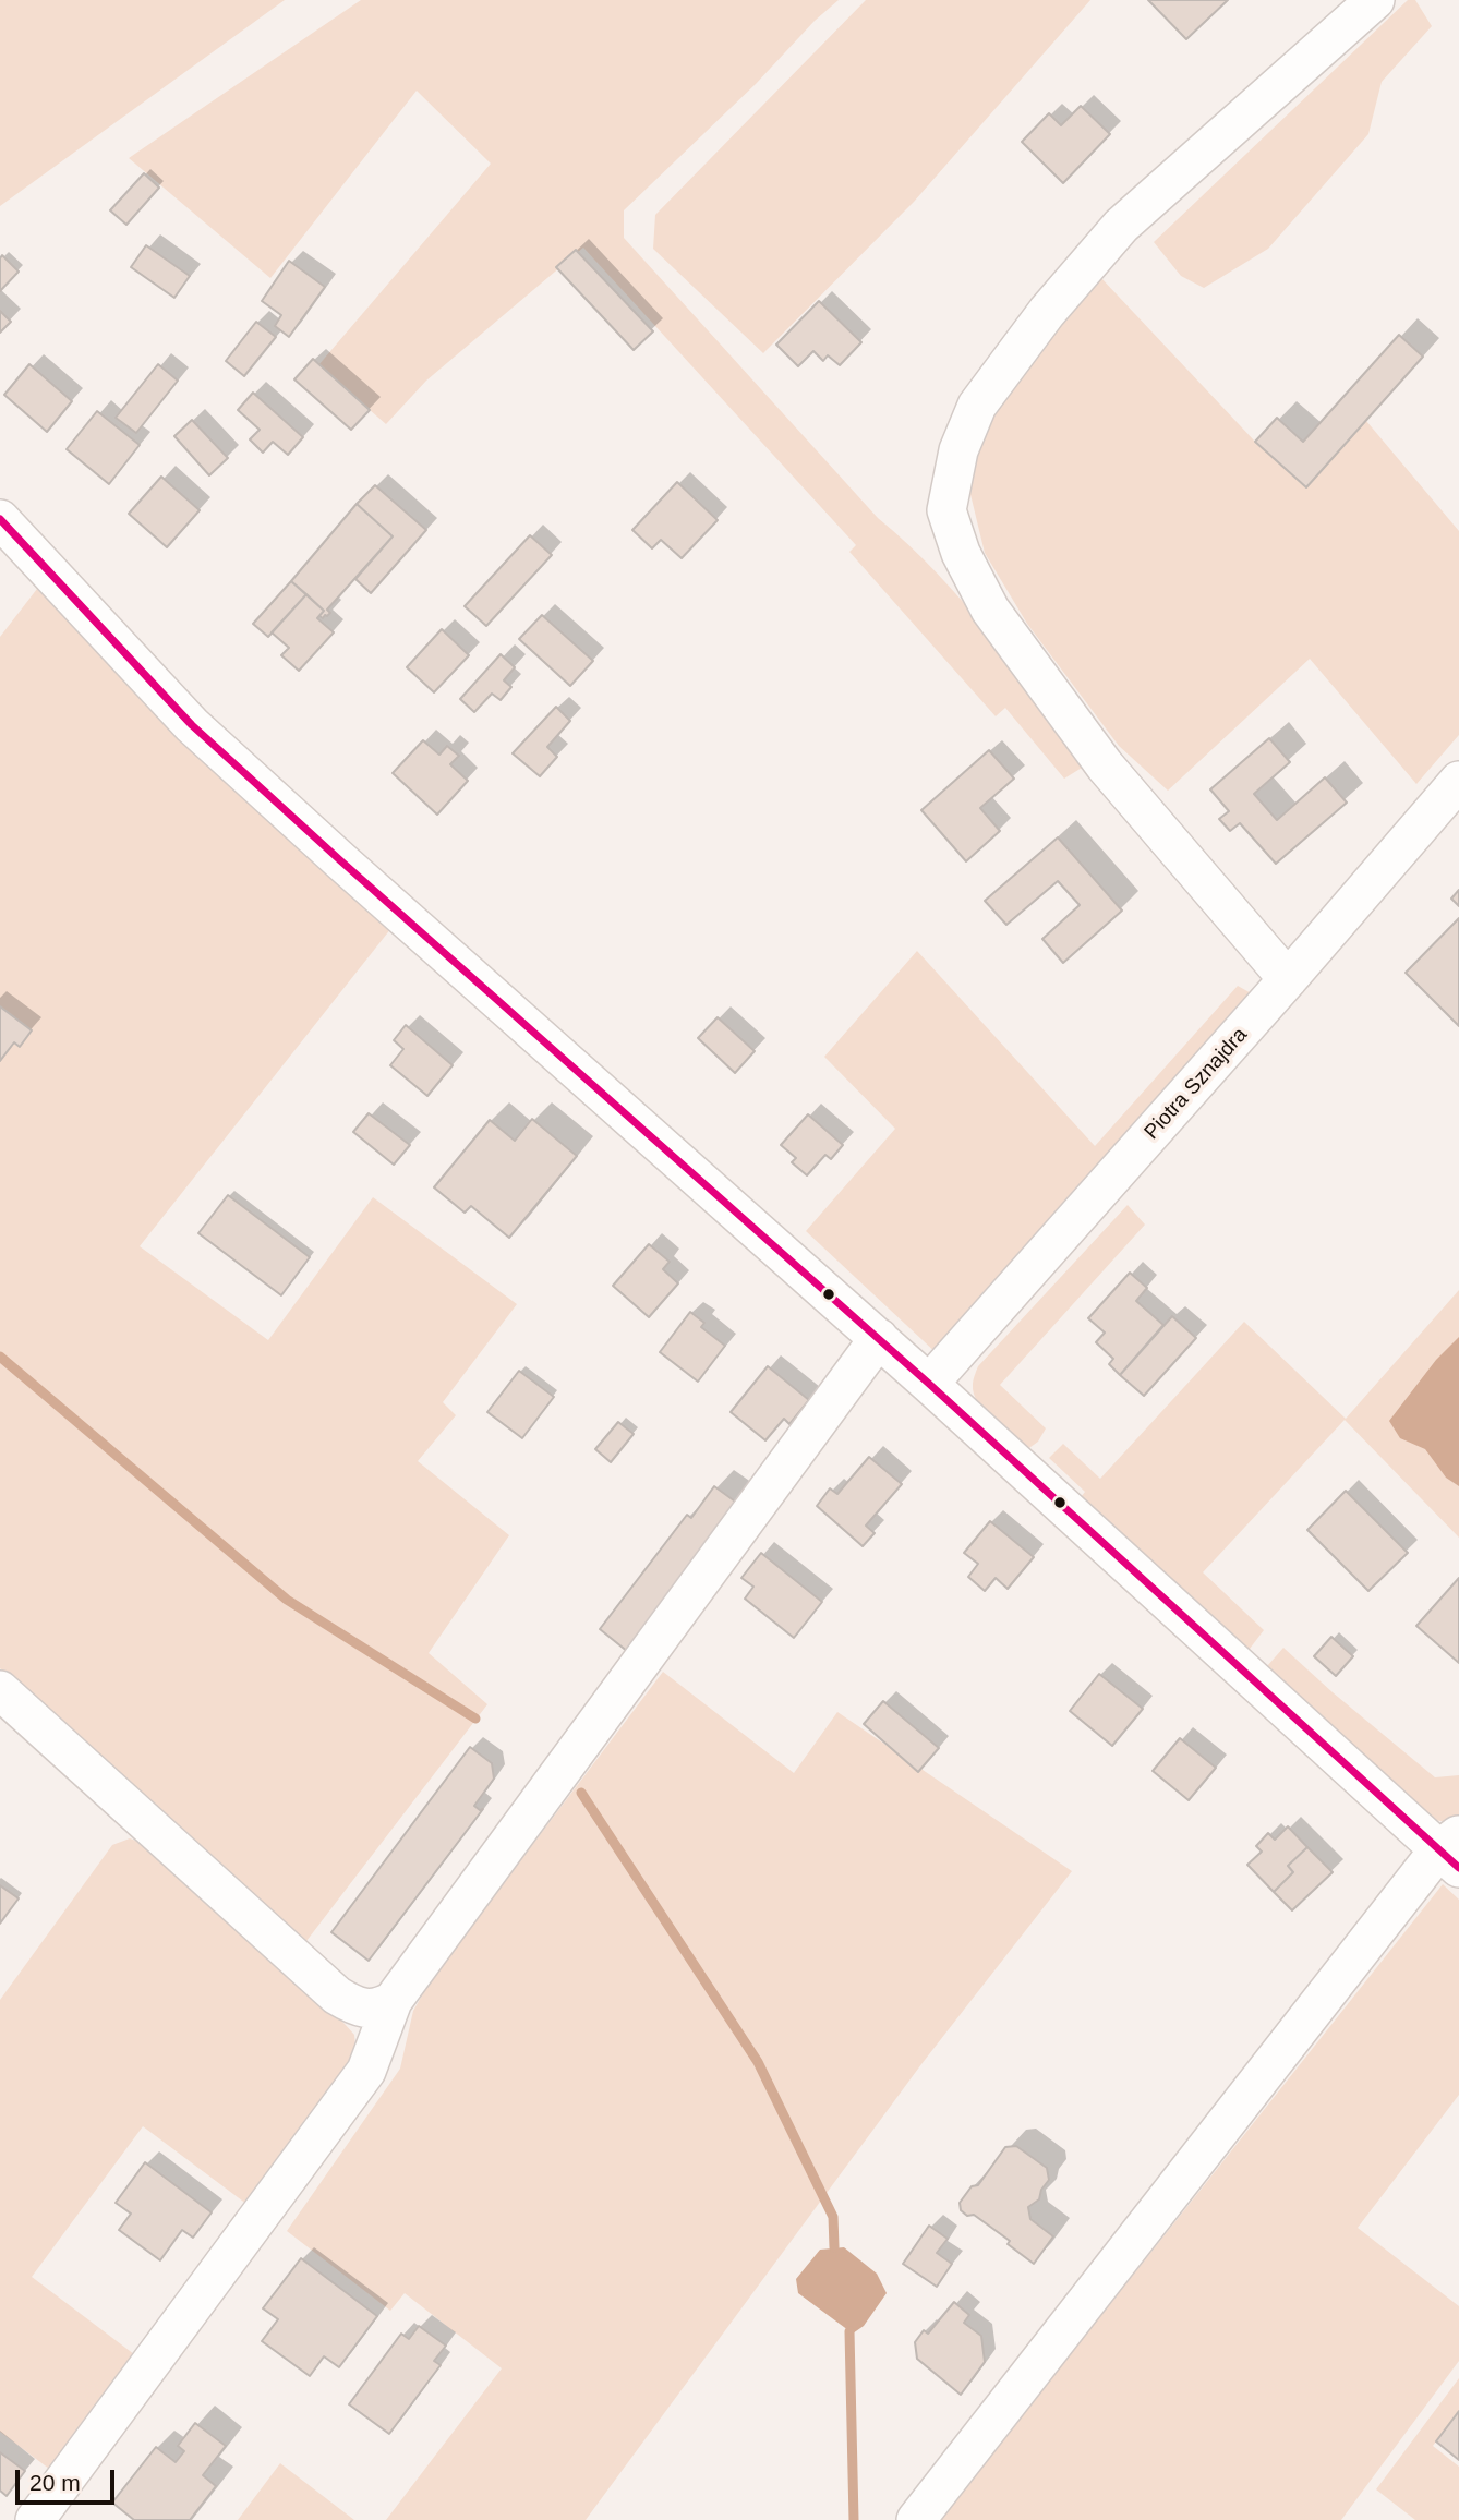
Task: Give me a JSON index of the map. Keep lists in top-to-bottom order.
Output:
{
  "streets": {
    "street": ["Piotra Sznajdra"]
  },
  "scale_bar": "20 m"
}
